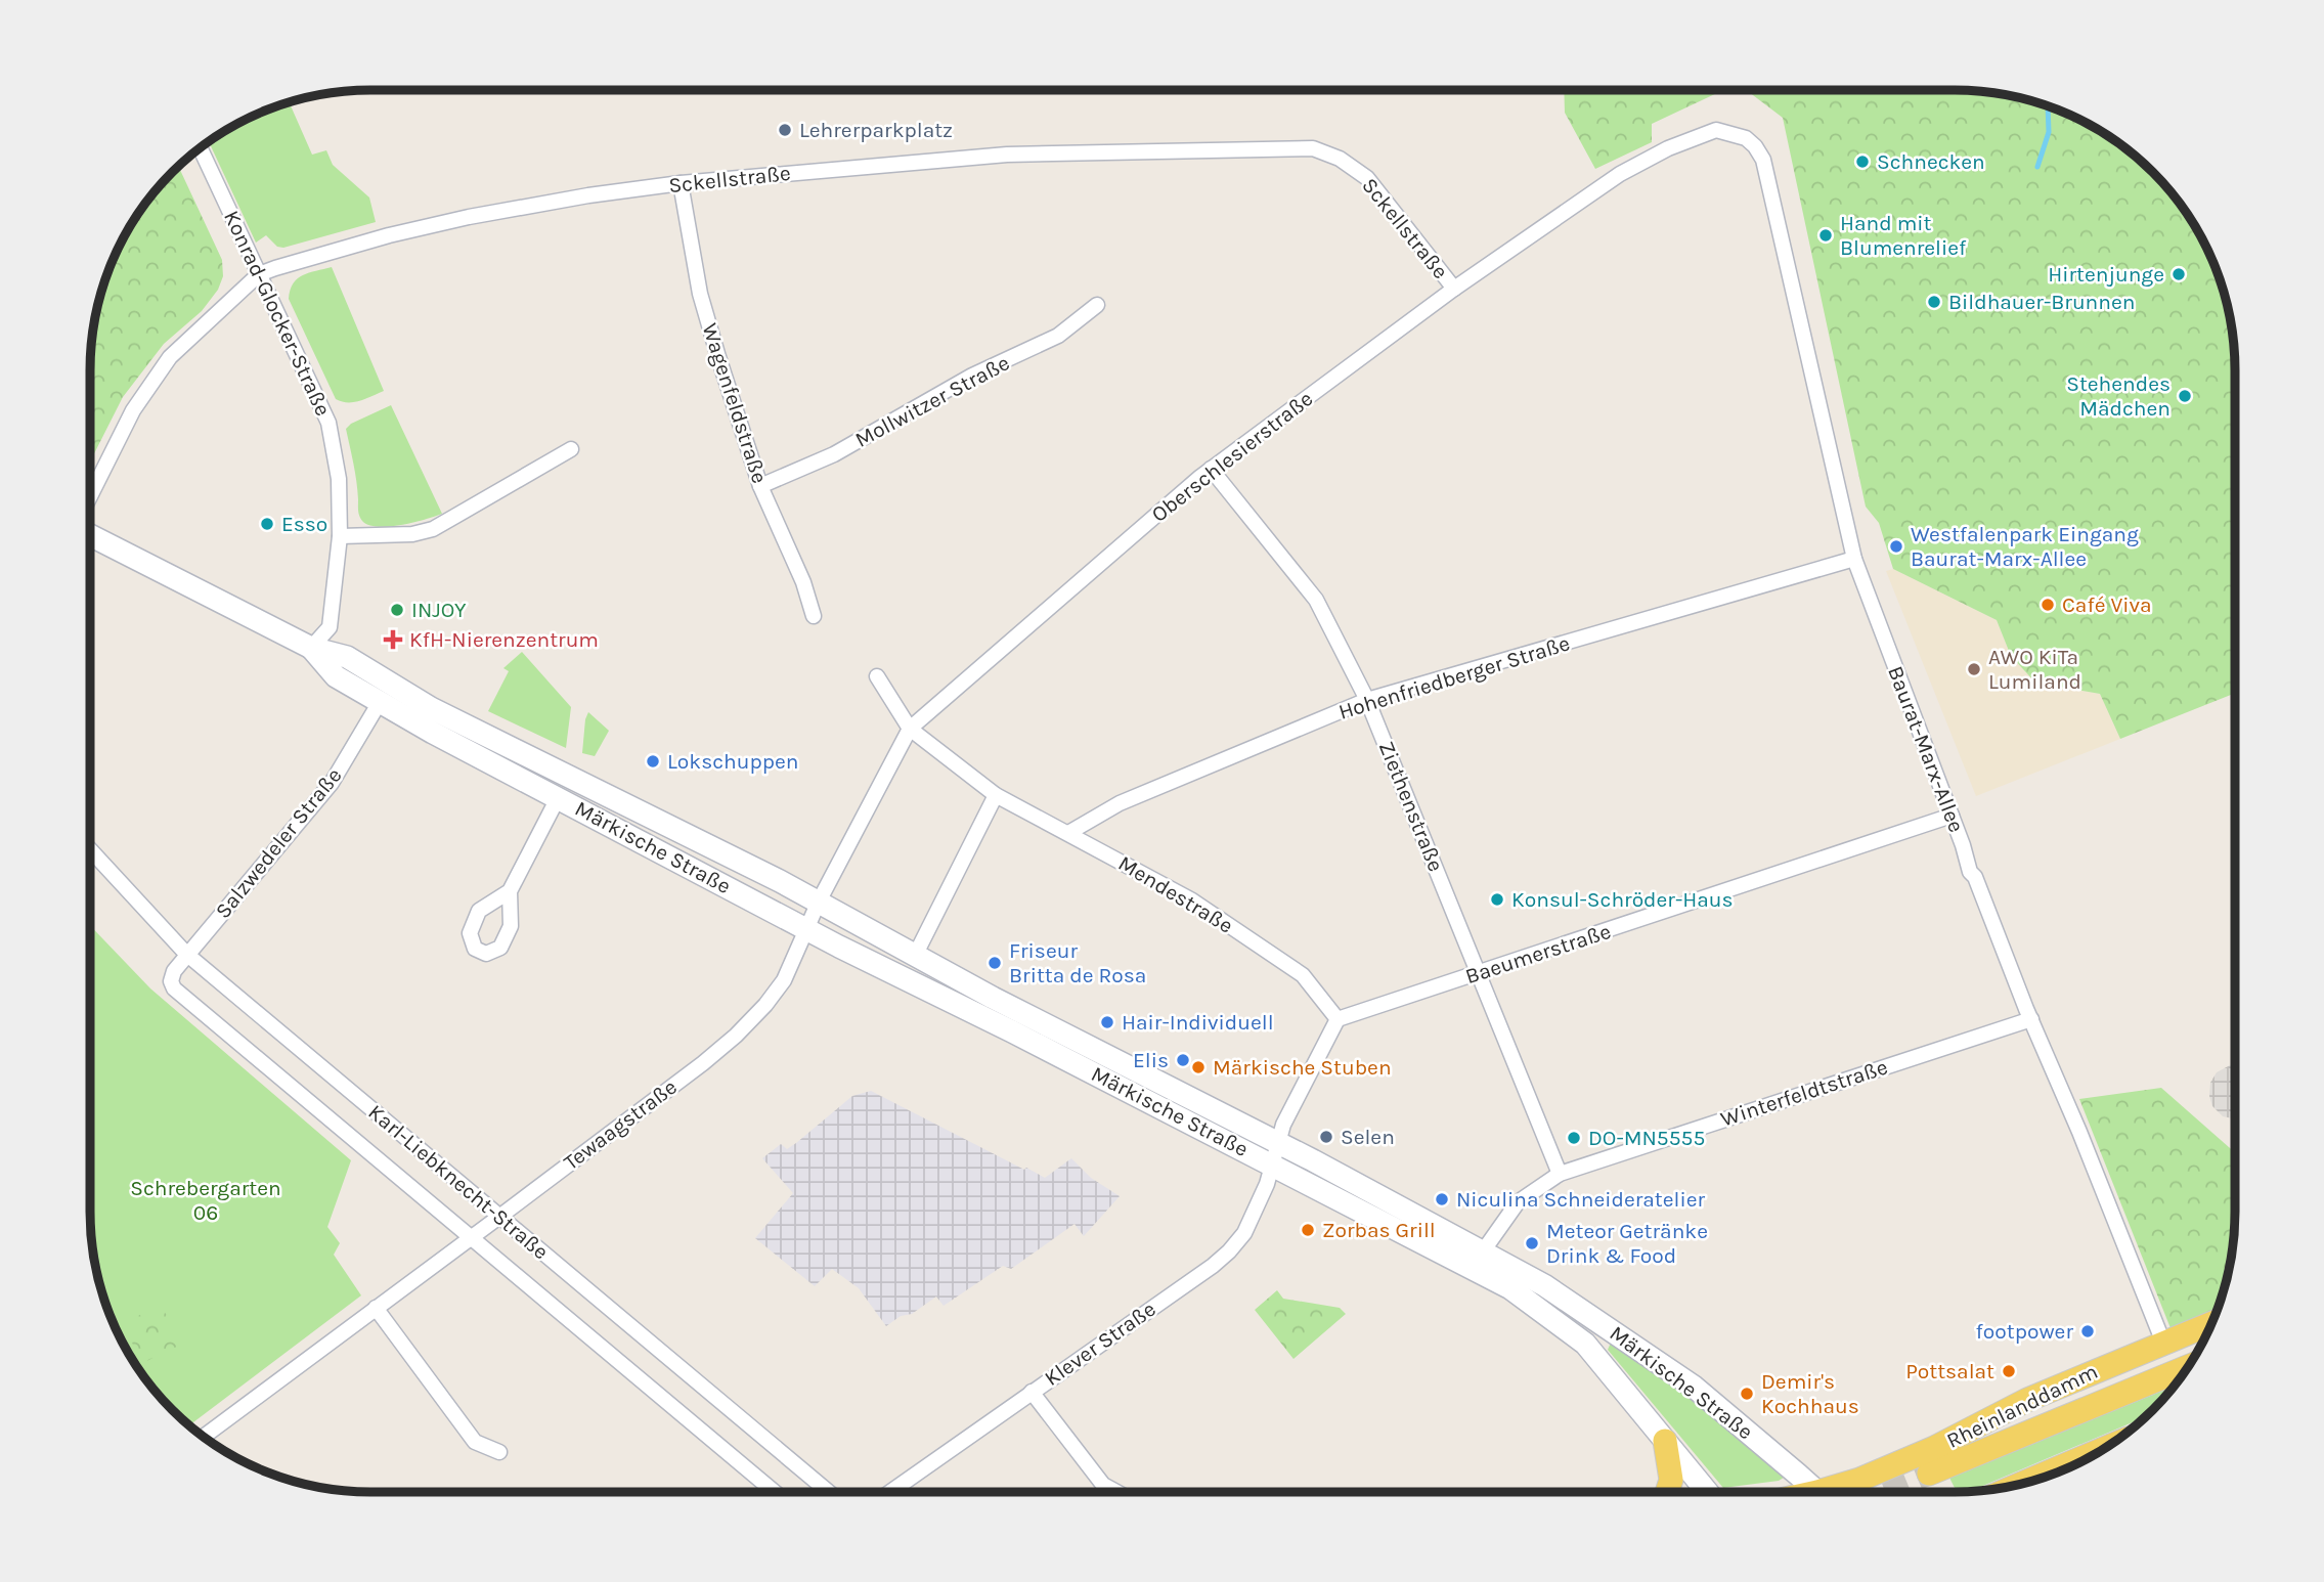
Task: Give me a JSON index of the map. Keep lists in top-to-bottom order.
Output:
{
  "streets": {
    "main road": ["Märkische Straße", "Rheinlanddamm"],
    "street": [
      "Sckellstraße",
      "Konrad-Glocker-Straße",
      "Mollwitzer Straße",
      "Wagenfeldstraße",
      "Oberschlesierstraße",
      "Hohenfriedberger Straße",
      "Baurat-Marx-Allee",
      "Ziethenstraße",
      "Salzwedeler Straße",
      "Mendestraße",
      "Baeumerstraße",
      "Winterfeldtstraße",
      "Tewaagstraße",
      "Karl-Liebknecht-Straße",
      "Klever Straße"
    ]
  },
  "crossings": [
    ["Sckellstraße", "Konrad-Glocker-Straße"],
    ["Sckellstraße", "Wagenfeldstraße"],
    ["Sckellstraße", "Oberschlesierstraße"],
    ["Konrad-Glocker-Straße", "Märkische Straße"],
    ["Mollwitzer Straße", "Wagenfeldstraße"],
    ["Oberschlesierstraße", "Baurat-Marx-Allee"],
    ["Oberschlesierstraße", "Ziethenstraße"],
    ["Oberschlesierstraße", "Märkische Straße"],
    ["Oberschlesierstraße", "Mendestraße"],
    ["Oberschlesierstraße", "Tewaagstraße"],
    ["Hohenfriedberger Straße", "Baurat-Marx-Allee"],
    ["Hohenfriedberger Straße", "Ziethenstraße"],
    ["Hohenfriedberger Straße", "Mendestraße"],
    ["Baurat-Marx-Allee", "Baeumerstraße"],
    ["Baurat-Marx-Allee", "Winterfeldtstraße"],
    ["Baurat-Marx-Allee", "Rheinlanddamm"],
    ["Ziethenstraße", "Baeumerstraße"],
    ["Ziethenstraße", "Winterfeldtstraße"],
    ["Salzwedeler Straße", "Märkische Straße"],
    ["Salzwedeler Straße", "Karl-Liebknecht-Straße"],
    ["Märkische Straße", "Winterfeldtstraße"],
    ["Märkische Straße", "Tewaagstraße"],
    ["Märkische Straße", "Klever Straße"],
    ["Mendestraße", "Baeumerstraße"],
    ["Tewaagstraße", "Karl-Liebknecht-Straße"]
  ],
  "parks": ["Schrebergarten 06"],
  "places": {
    "other": [
      "Lehrerparkplatz",
      "Schnecken",
      "Hand mit Blumenrelief",
      "Hirtenjunge",
      "Bildhauer-Brunnen",
      "Stehendes Mädchen",
      "Esso",
      "Westfalenpark Eingang Baurat-Marx-Allee",
      "Café Viva",
      "INJOY",
      "AWO KiTa Lumiland",
      "Lokschuppen",
      "Konsul-Schröder-Haus",
      "Friseur Britta de Rosa",
      "Hair-Individuell",
      "Elis",
      "Märkische Stuben",
      "Selen",
      "DO-MN5555",
      "Niculina Schneideratelier",
      "Zorbas Grill",
      "Meteor Getränke Drink & Food",
      "footpower",
      "Pottsalat",
      "Demir's Kochhaus"
    ],
    "health": ["KfH-Nierenzentrum"]
  }
}
